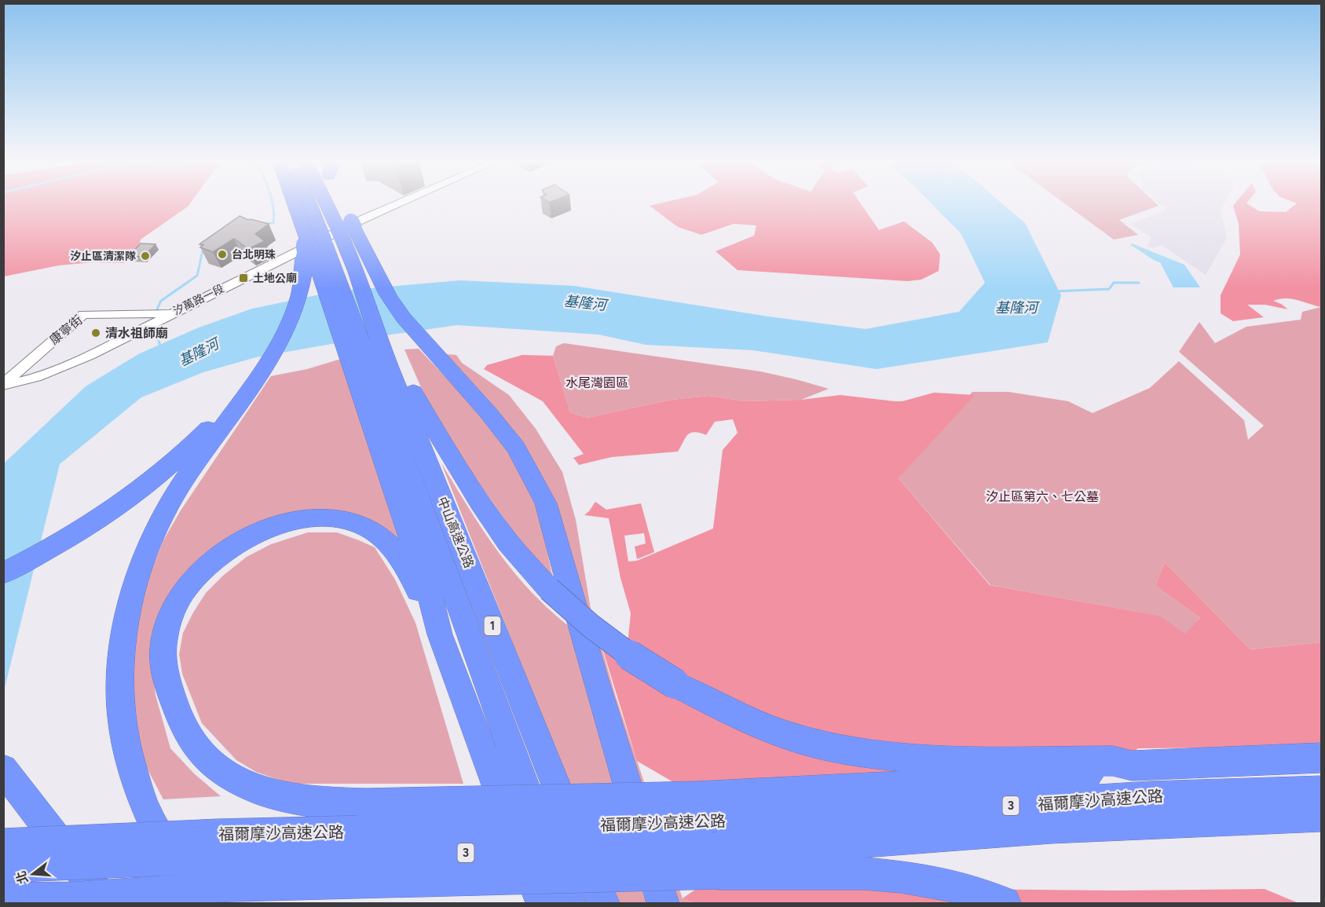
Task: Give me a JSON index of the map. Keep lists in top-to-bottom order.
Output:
{
  "streets": {
    "highway": [
      "中山高速公路",
      "1",
      "福爾摩沙高速公路",
      "3"
    ],
    "street": ["汐萬路一段", "康寧街"]
  },
  "crossings": [
    ["汐萬路一段", "康寧街"]
  ],
  "water": ["基隆河"],
  "parks": ["水尾灣園區", "汐止區第六、七公墓"],
  "places": {
    "other": ["台北明珠", "汐止區清潔隊", "清水祖師廟"],
    "transit": ["土地公廟"]
  },
  "north": "left"
}
